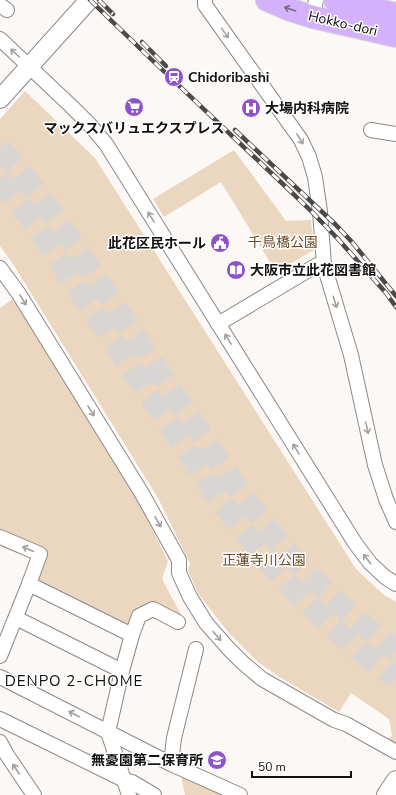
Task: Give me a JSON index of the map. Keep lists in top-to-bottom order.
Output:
{
  "streets": {
    "main road": ["Hokko-dori"]
  },
  "districts": ["DENPO 2-CHOME"],
  "parks": ["千鳥橋公園", "正蓮寺川公園"],
  "places": {
    "station": ["Chidoribashi"],
    "supermarket": ["マックスバリュエクスプレス"],
    "hospital": ["大場内科病院"],
    "public building": ["此花区民ホール"],
    "library": ["大阪市立此花図書館"],
    "school or university": ["無憂園第二保育所"]
  },
  "scale_bar": "50 m"
}
